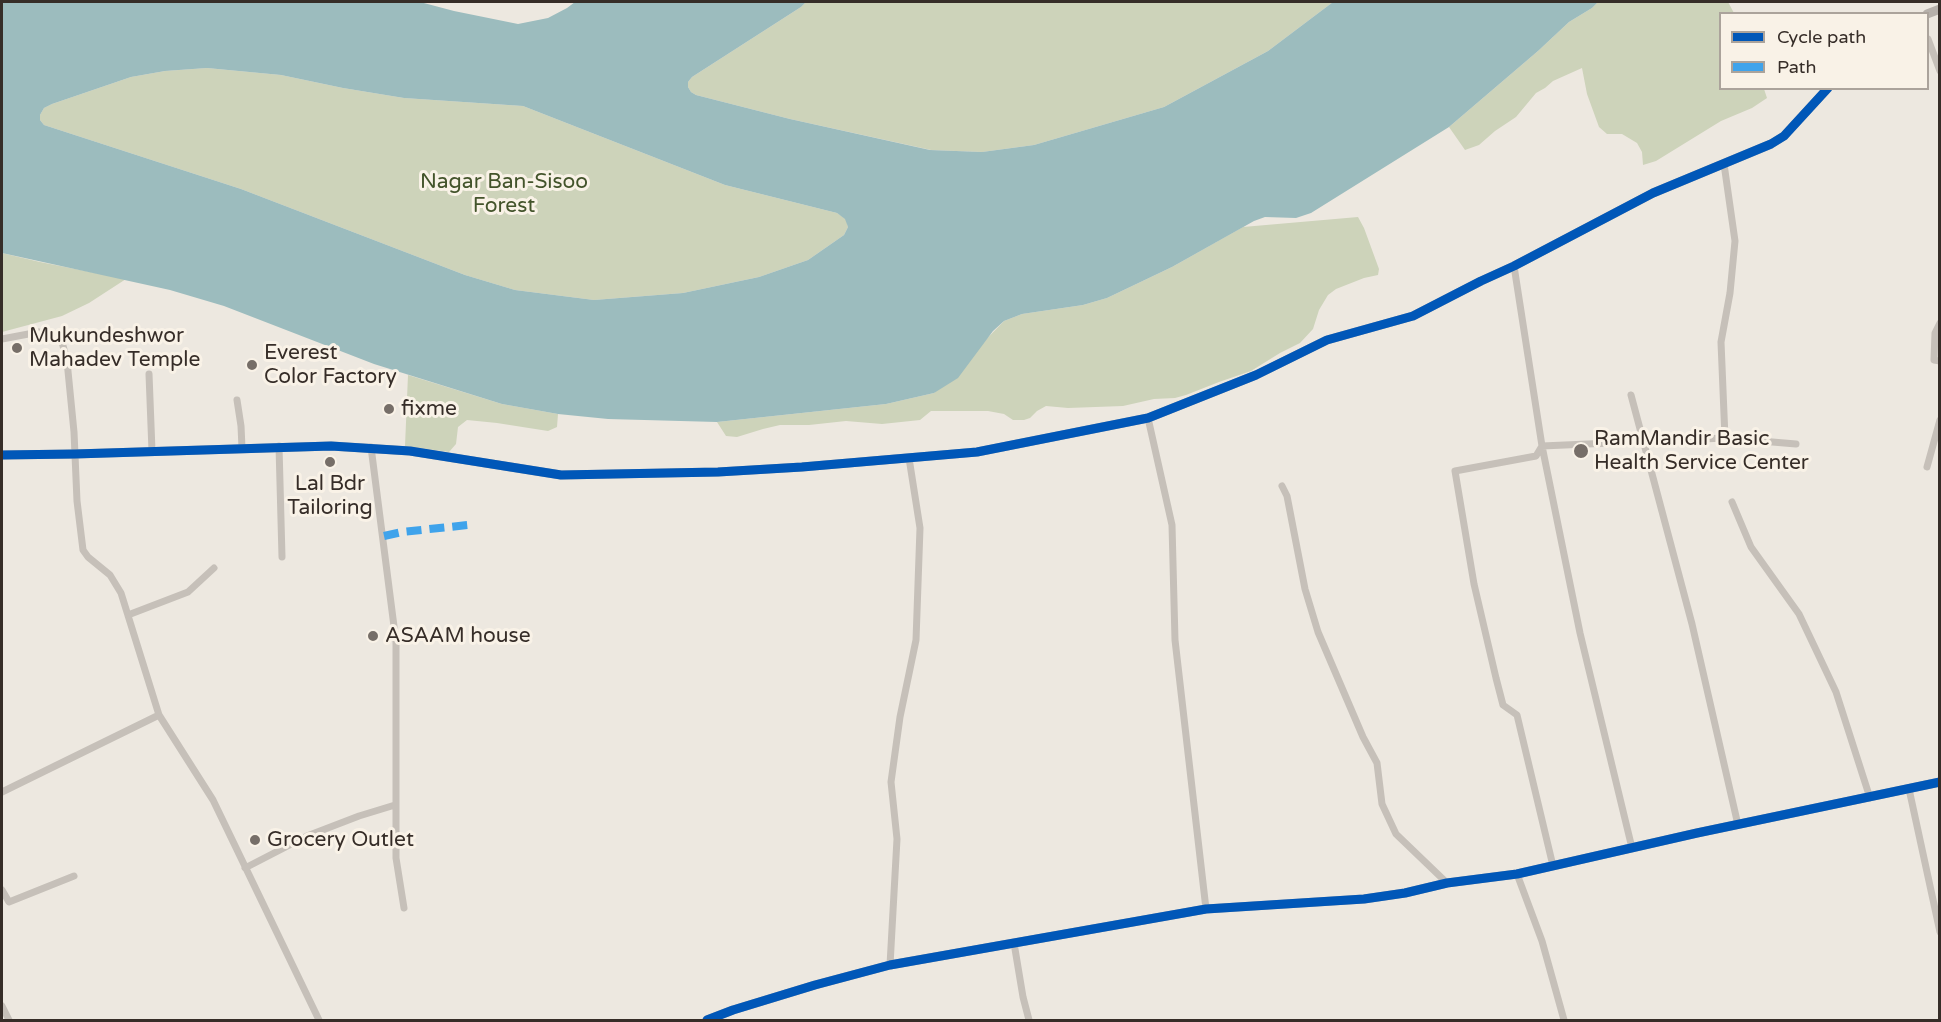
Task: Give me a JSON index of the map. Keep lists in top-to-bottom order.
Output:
{
  "parks": ["Nagar Ban-Sisoo Forest"],
  "places": [
    "Mukundeshwor Mahadev Temple",
    "Everest Color Factory",
    "fixme",
    "RamMandir Basic Health Service Center",
    "Lal Bdr Tailoring",
    "ASAAM house",
    "Grocery Outlet"
  ],
  "legend": ["Cycle path", "Path"]
}
